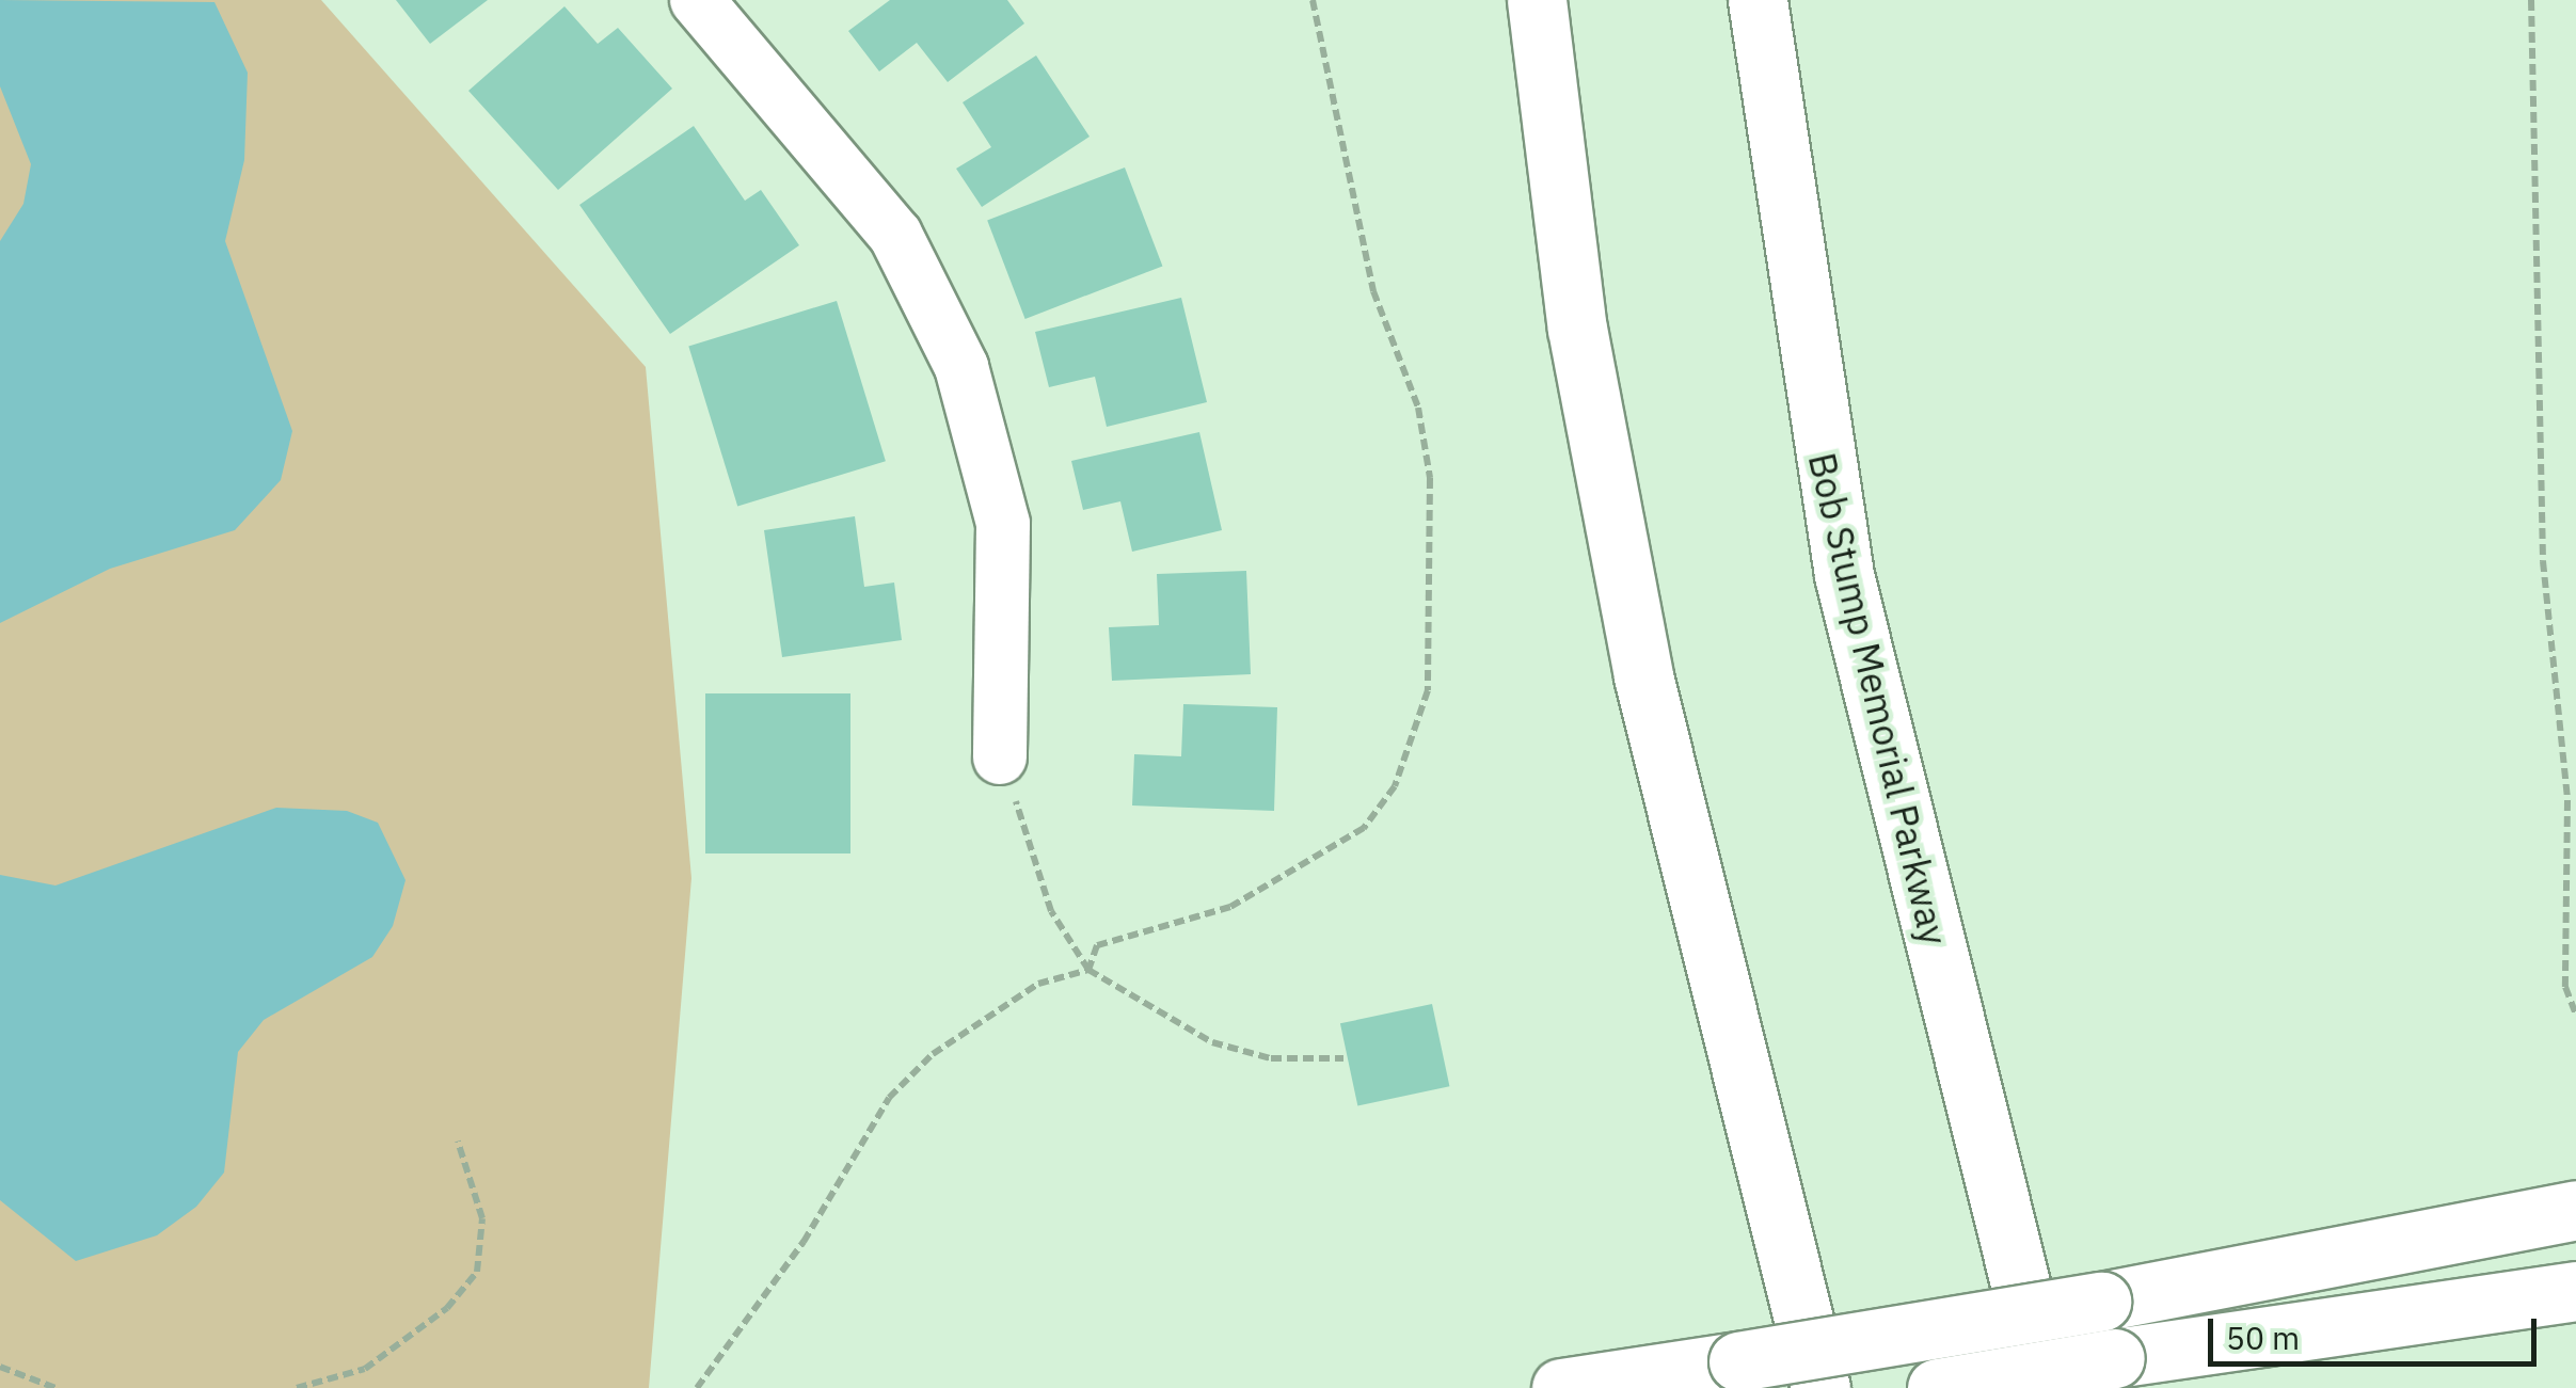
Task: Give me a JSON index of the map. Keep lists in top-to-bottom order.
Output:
{
  "streets": {
    "main road": ["Bob Stump Memorial Parkway"]
  },
  "scale_bar": "50 m"
}
